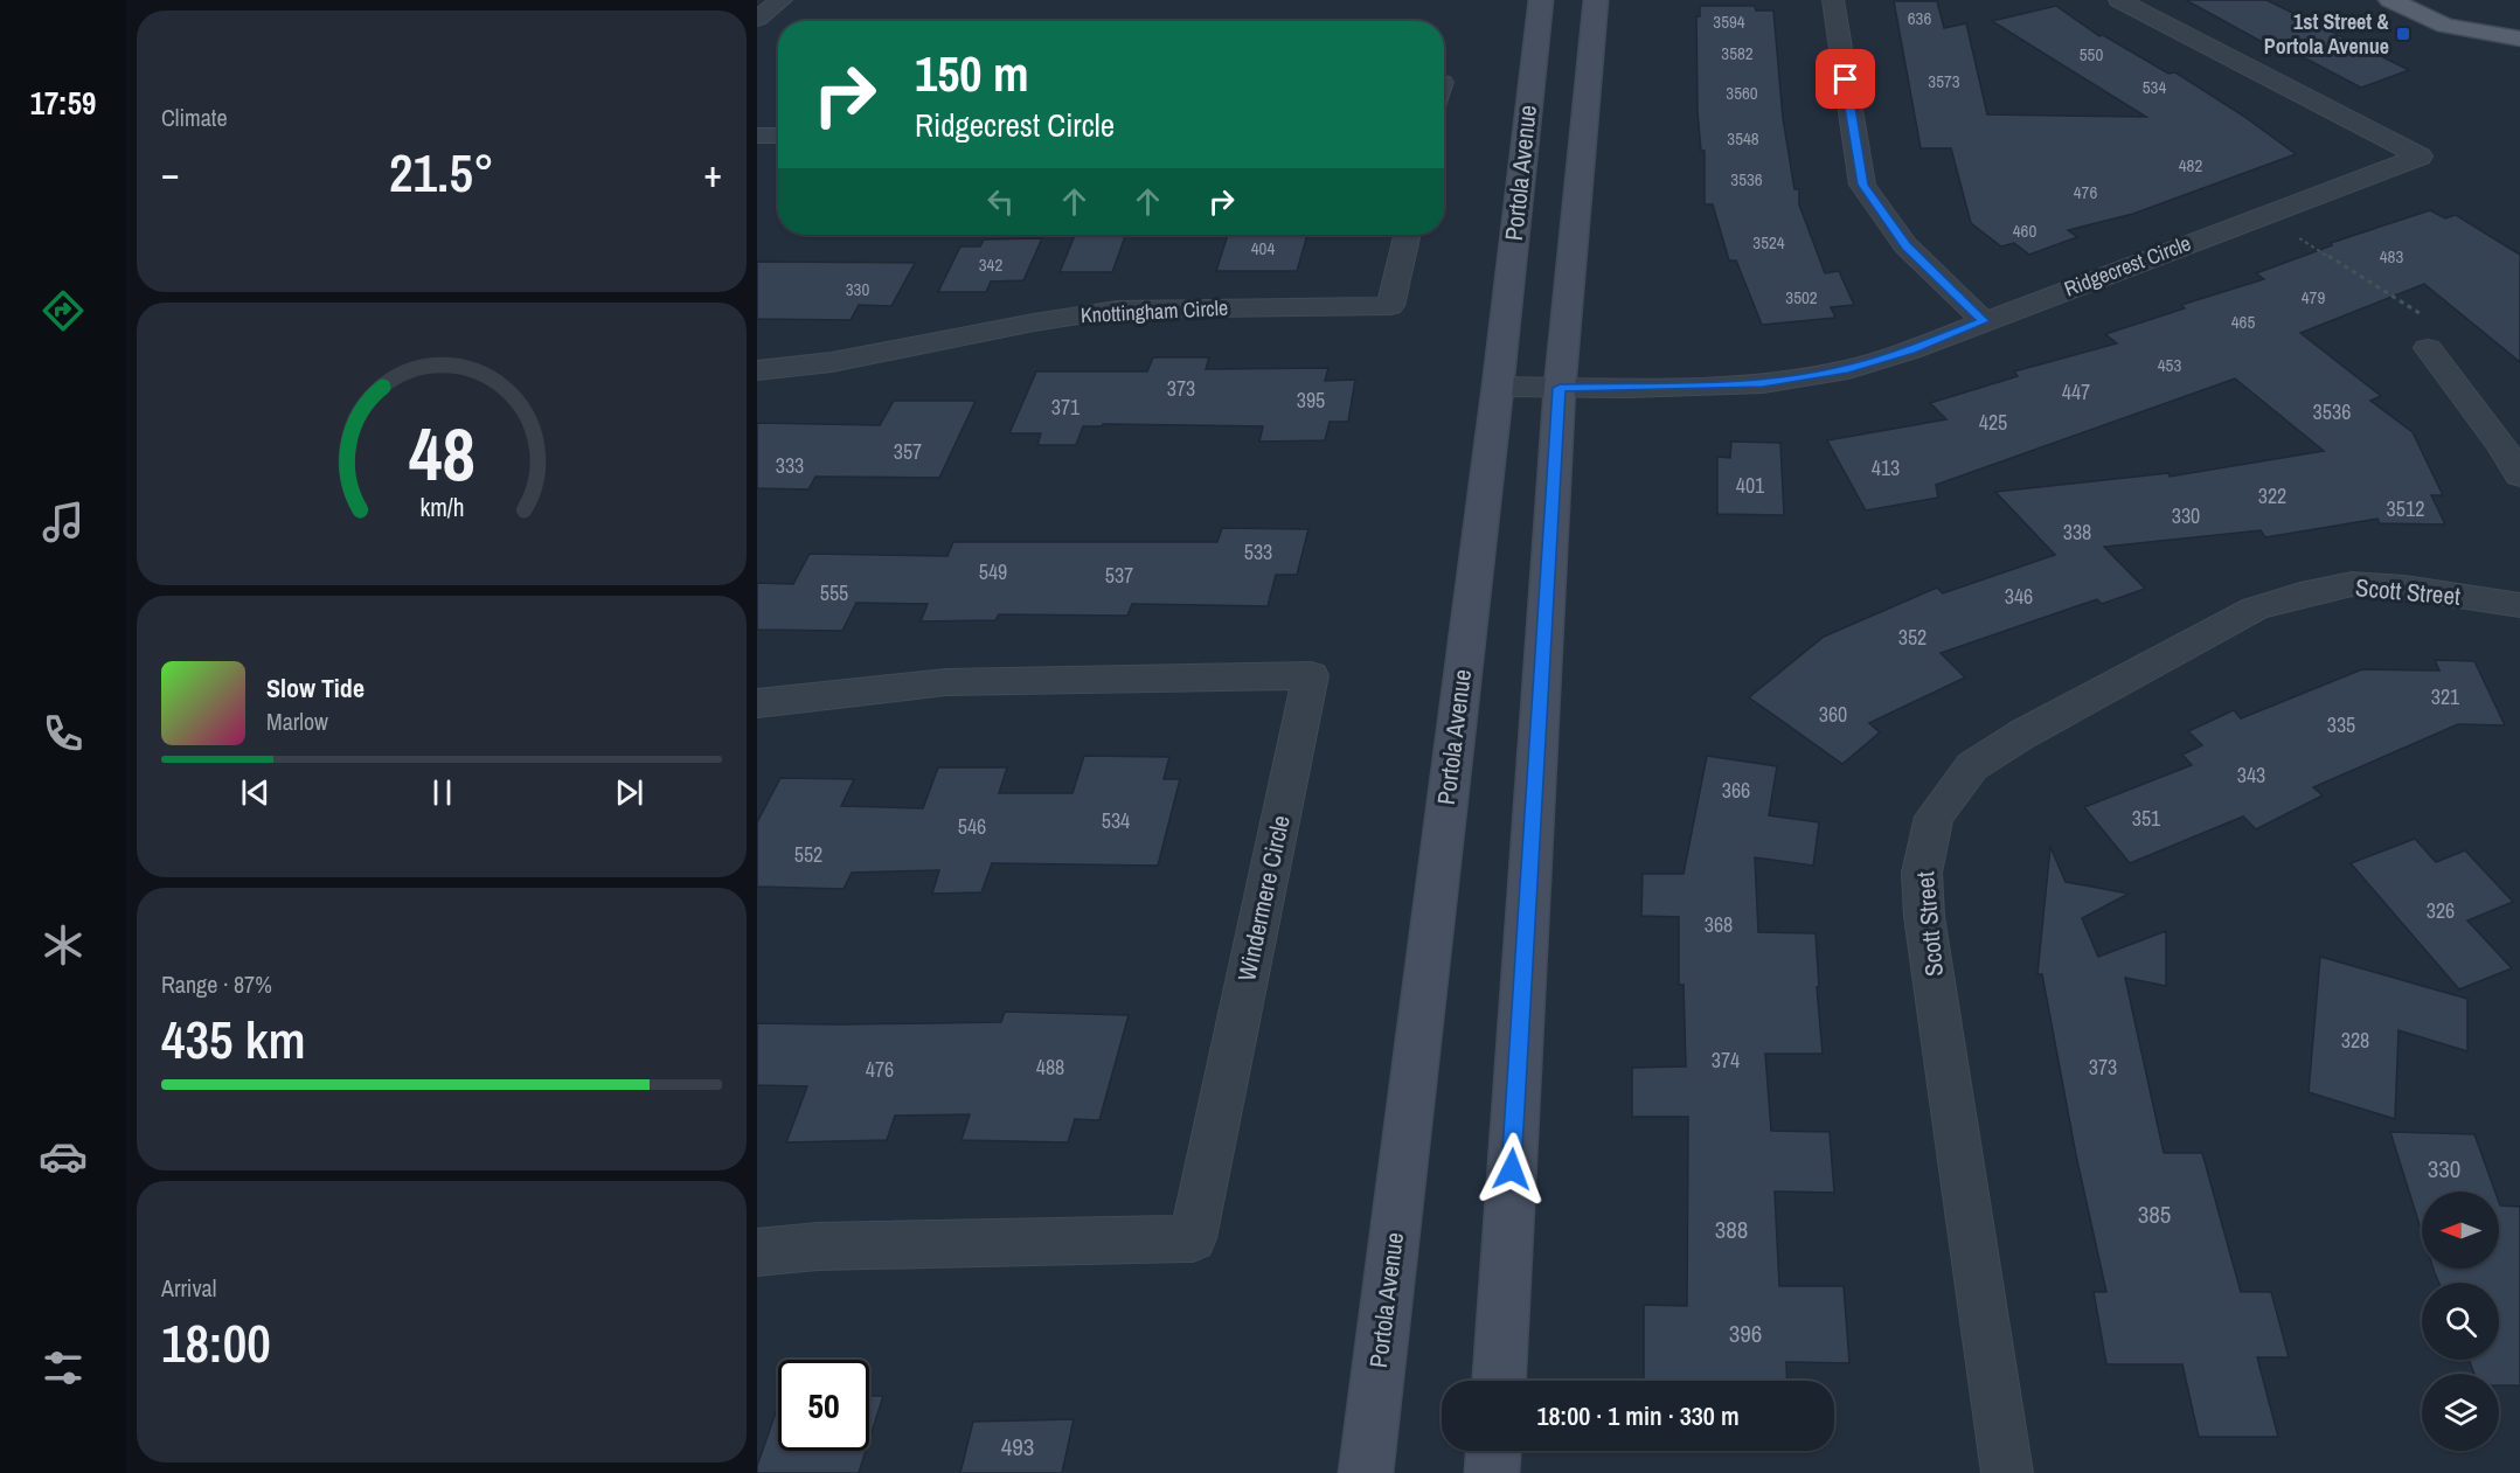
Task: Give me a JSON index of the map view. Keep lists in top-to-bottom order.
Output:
{
  "streets": {
    "main road": ["Portola Avenue"],
    "street": [
      "Ridgecrest Circle",
      "Knottingham Circle",
      "Scott Street",
      "Windermere Circle"
    ]
  },
  "crossings": [
    ["Portola Avenue", "Ridgecrest Circle"]
  ],
  "places": {
    "transit": ["1st Street & Portola Avenue"]
  },
  "house_numbers": [
    "636",
    "3594",
    "3582",
    "550",
    "3573",
    "534",
    "3560",
    "3548",
    "482",
    "3536",
    "476",
    "460",
    "3524",
    "404",
    "483",
    "342",
    "330",
    "3502",
    "479",
    "465",
    "453",
    "373",
    "447",
    "395",
    "371",
    "3536",
    "425",
    "357",
    "333",
    "413",
    "401",
    "322",
    "3512",
    "330",
    "338",
    "533",
    "549",
    "537",
    "555",
    "346",
    "352",
    "321",
    "360",
    "335",
    "343",
    "366",
    "351",
    "534",
    "546",
    "552",
    "326",
    "368",
    "328",
    "374",
    "488",
    "373",
    "476",
    "330",
    "385",
    "388",
    "396",
    "493"
  ],
  "north": "left",
  "page": {
    "tabs": "17:59",
    "tile": [
      "Climate",
      ["Range · 87%", "435 km"],
      ["Arrival", "18:00"]
    ],
    "turn": ["150 m", "Ridgecrest Circle"],
    "heat": ["−", "21.5°", "+"],
    "song": ["Slow Tide", "Marlow"],
    "limit": "50",
    "trip": "18:00 · 1 min · 330 m",
    "gauge": ["48", "km/h"]
  }
}
